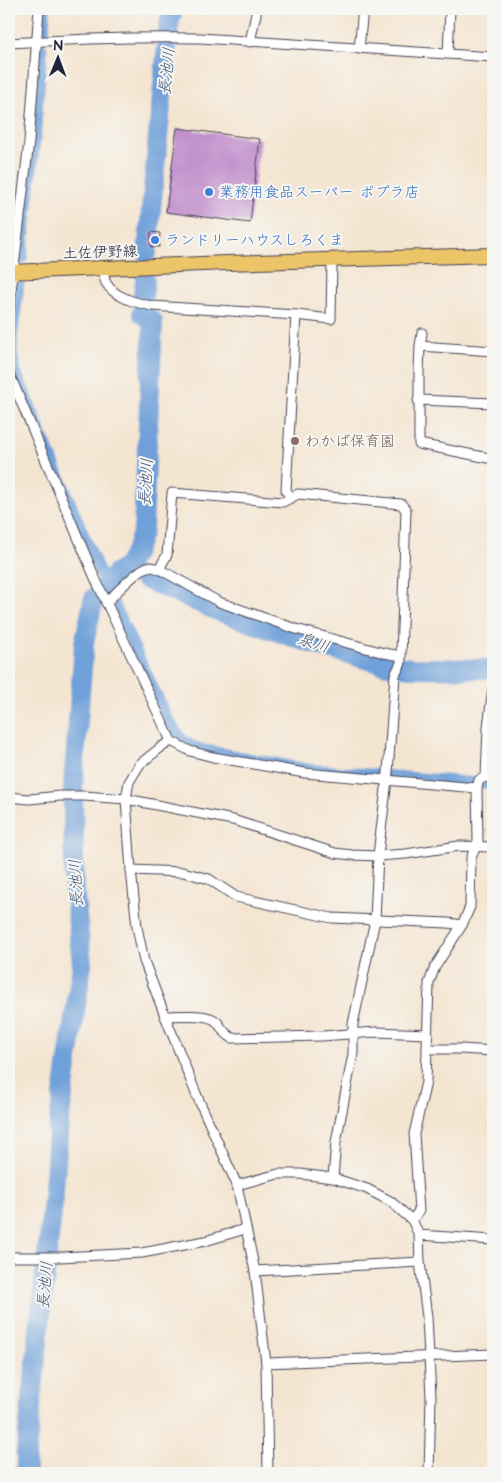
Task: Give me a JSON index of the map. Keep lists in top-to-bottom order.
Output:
{
  "streets": {
    "main road": ["土佐伊野線"]
  },
  "water": ["長池川", "泉川"],
  "places": ["業務用食品スーパー ポプラ店", "ランドリーハウスしろくま", "わかば保育園"],
  "north": "top"
}
